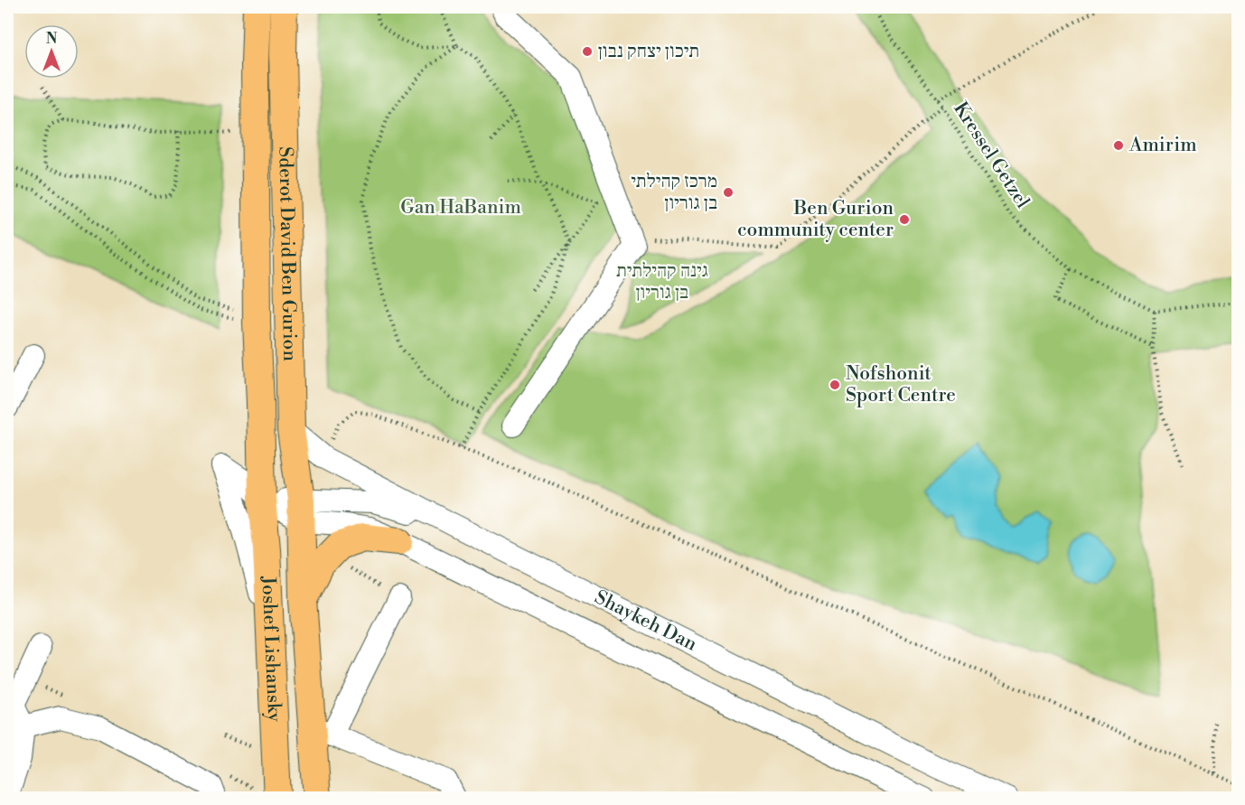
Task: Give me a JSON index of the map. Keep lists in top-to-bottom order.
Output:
{
  "streets": {
    "main road": ["Sderot David Ben Gurion", "Joshef Lishansky"],
    "street": ["Shaykeh Dan"],
    "path": ["Kressel Getzel"]
  },
  "crossings": [
    ["Sderot David Ben Gurion", "Shaykeh Dan"],
    ["Sderot David Ben Gurion", "Joshef Lishansky"],
    ["Shaykeh Dan", "Joshef Lishansky"]
  ],
  "parks": ["Gan HaBanim", "גינה קהילתית בן גוריון"],
  "places": [
    "תיכון יצחק נבון",
    "Amirim",
    "מרכז קהילתי בן גוריון",
    "Ben Gurion community center",
    "Nofshonit Sport Centre"
  ],
  "north": "top"
}
